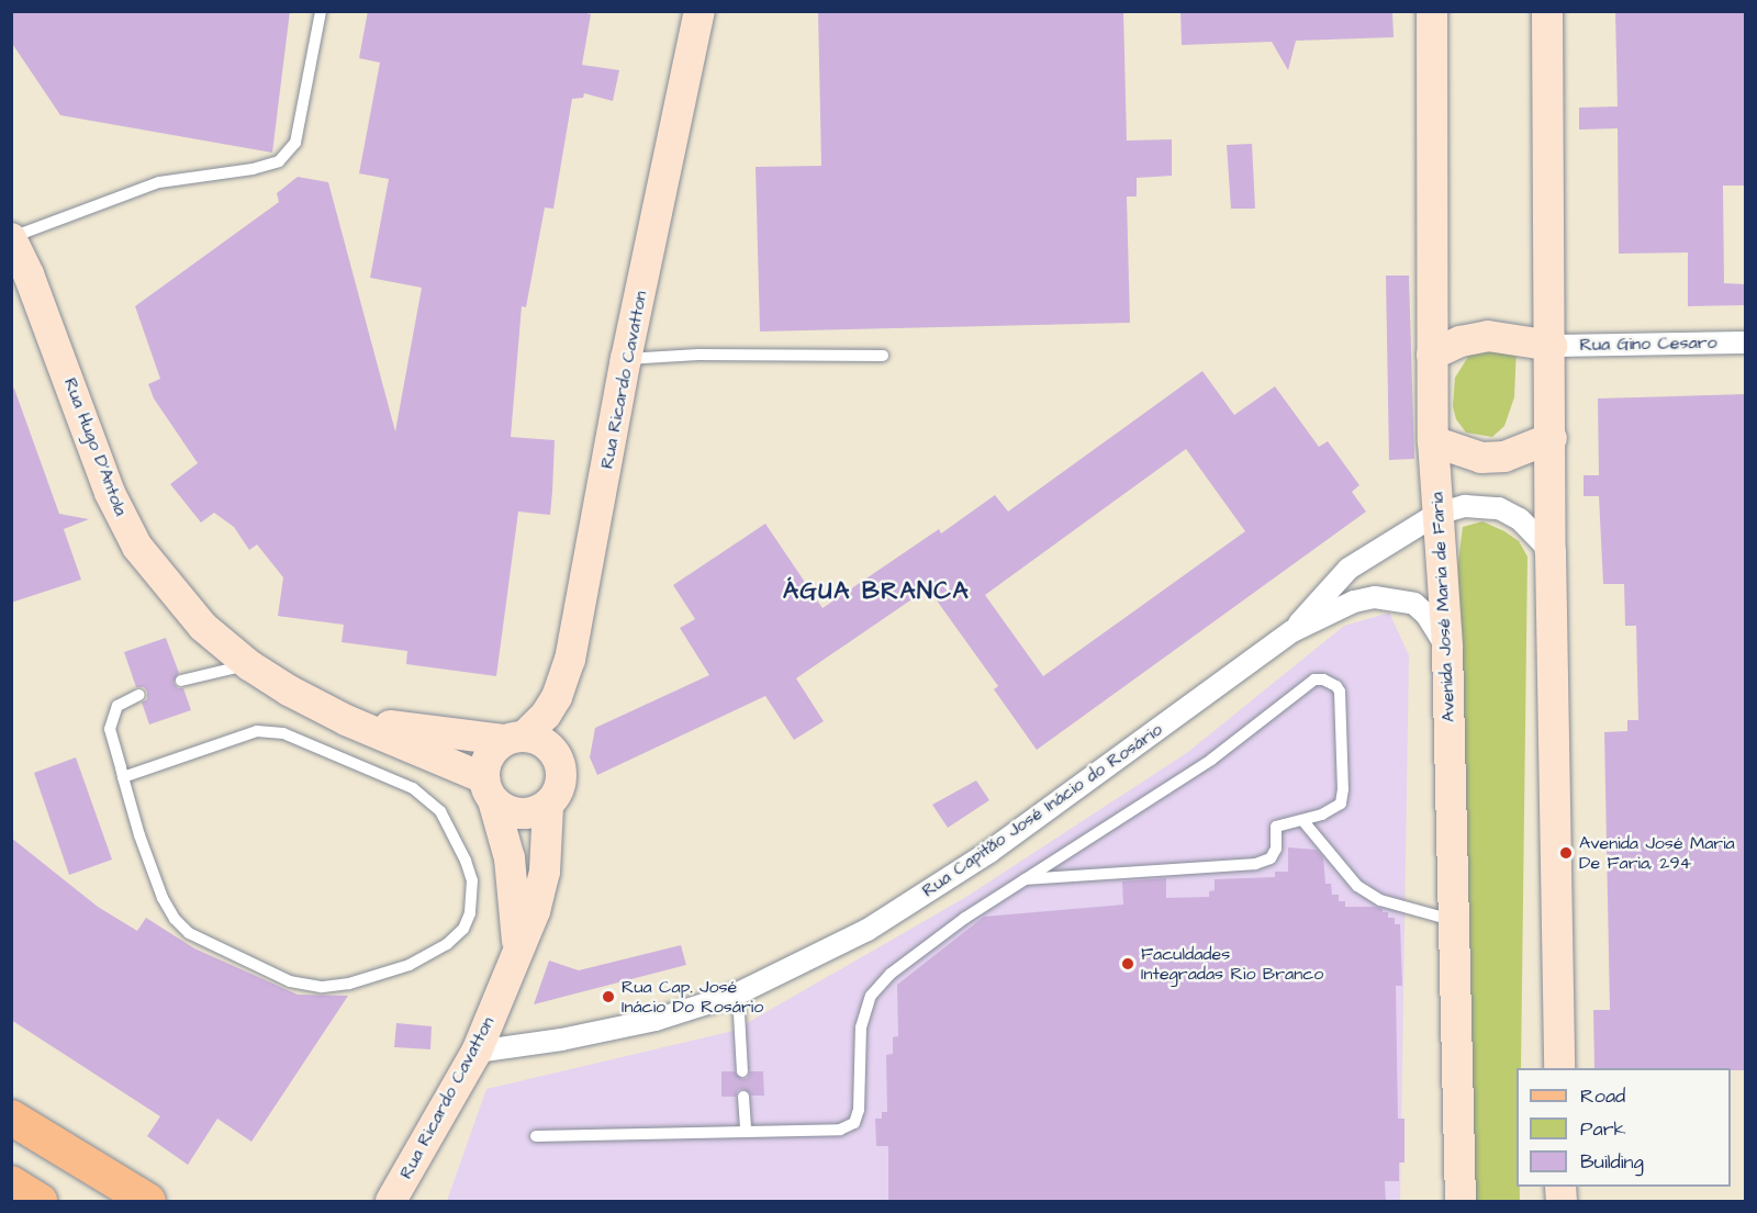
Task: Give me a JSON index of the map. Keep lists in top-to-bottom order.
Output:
{
  "streets": {
    "street": [
      "Rua Gino Cesaro",
      "Rua Ricardo Cavatton",
      "Rua Hugo D'Antola",
      "Avenida José Maria de Faria",
      "Rua Capitão José Inácio do Rosário"
    ]
  },
  "crossings": [
    ["Rua Gino Cesaro", "Avenida José Maria de Faria"],
    ["Rua Ricardo Cavatton", "Rua Hugo D'Antola"],
    ["Rua Ricardo Cavatton", "Rua Capitão José Inácio do Rosário"],
    ["Avenida José Maria de Faria", "Rua Capitão José Inácio do Rosário"]
  ],
  "districts": ["ÁGUA BRANCA"],
  "places": ["Avenida José Maria De Faria, 294", "Faculdades Integradas Rio Branco", "Rua Cap. José Inácio Do Rosário"],
  "legend": ["Road", "Park", "Building"]
}
